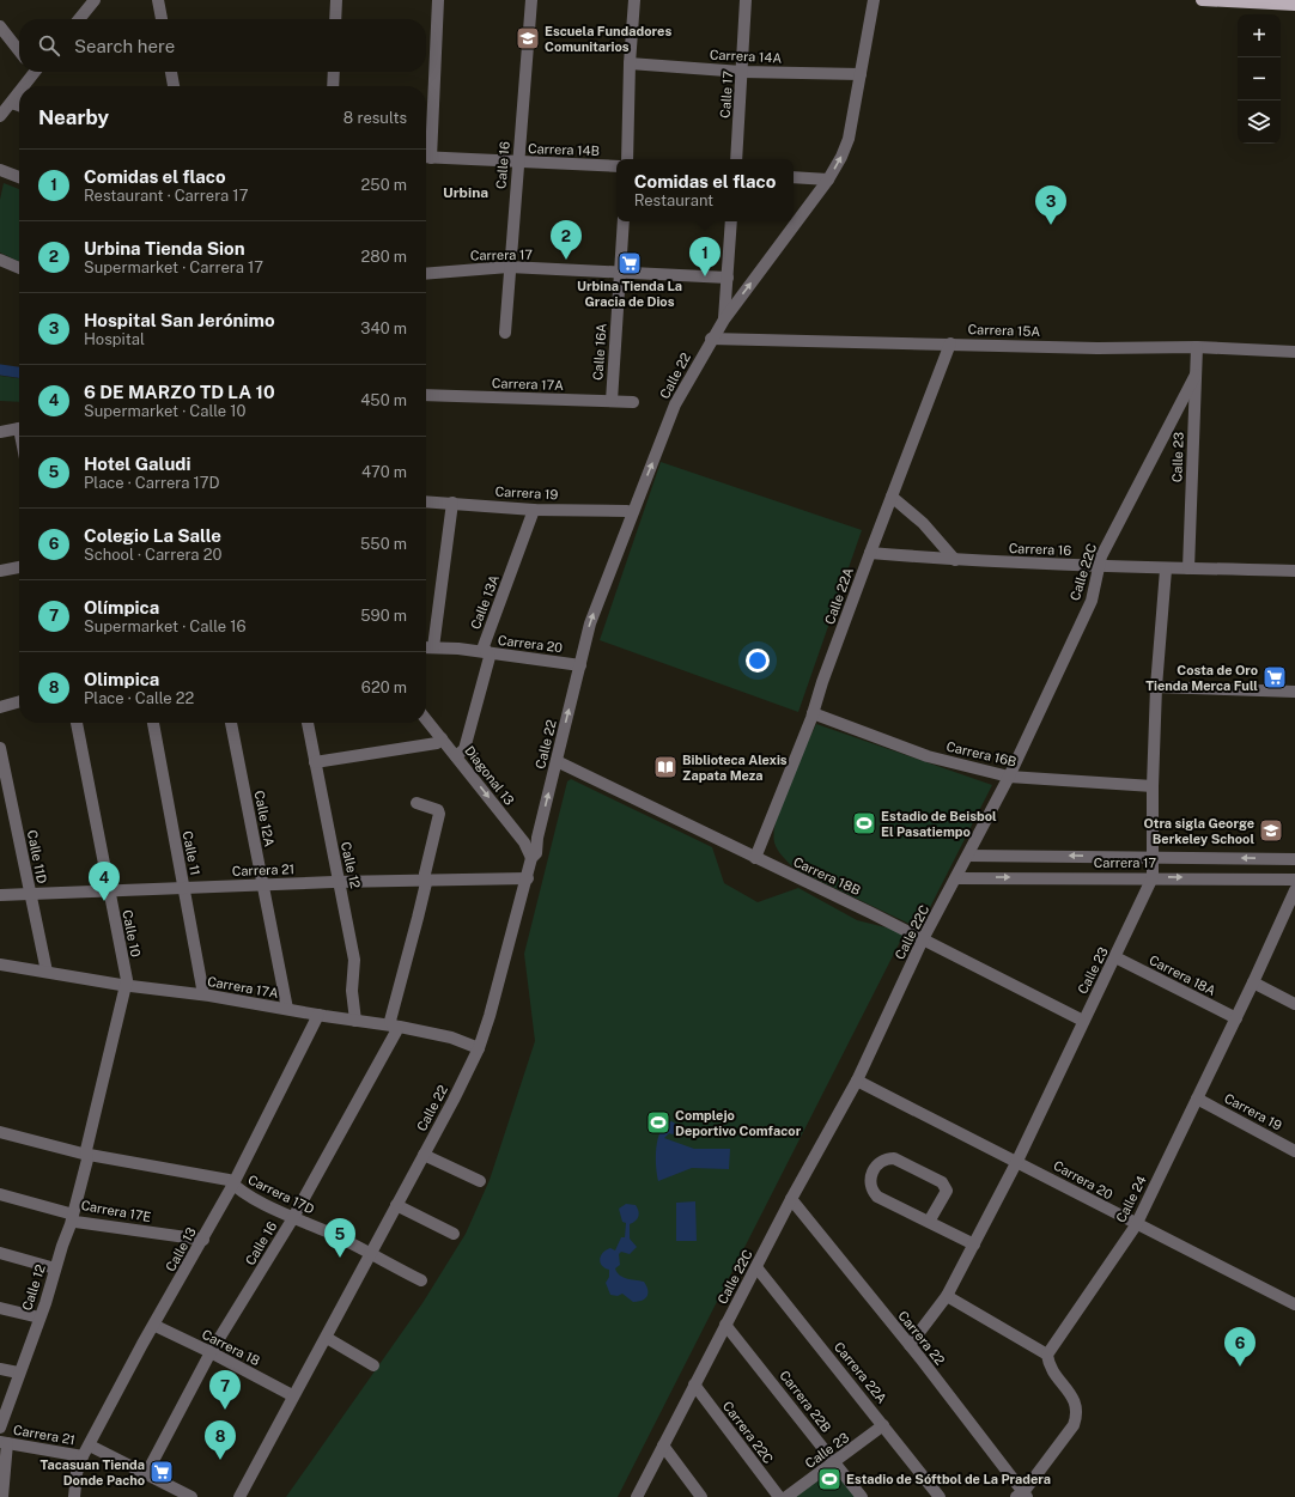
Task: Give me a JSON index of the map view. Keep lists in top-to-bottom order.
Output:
{
  "streets": {
    "street": [
      "Carrera 14A",
      "Calle 17",
      "Carrera 14B",
      "Calle 16",
      "Carrera 17",
      "Carrera 15A",
      "Calle 16A",
      "Calle 22",
      "Carrera 17A",
      "Calle 23",
      "Carrera 19",
      "Carrera 16",
      "Calle 22C",
      "Calle 22A",
      "Calle 13A",
      "Carrera 20",
      "Carrera 16B",
      "Diagonal 13",
      "Calle 12A",
      "Calle 11",
      "Calle 11D",
      "Calle 12",
      "Carrera 21",
      "Carrera 18B",
      "Calle 10",
      "Carrera 18A",
      "Carrera 17D",
      "Calle 24",
      "Carrera 17E",
      "Calle 13",
      "Carrera 22",
      "Carrera 18",
      "Carrera 22A",
      "Carrera 22B",
      "Carrera 22C"
    ]
  },
  "crossings": [
    ["Carrera 14A", "Calle 17"],
    ["Carrera 14A", "Calle 22"],
    ["Carrera 14B", "Calle 16"],
    ["Calle 16", "Carrera 17"],
    ["Calle 16", "Carrera 17A"],
    ["Calle 16", "Carrera 17D"],
    ["Calle 16", "Carrera 18"],
    ["Carrera 17", "Calle 16A"],
    ["Carrera 17", "Calle 23"],
    ["Carrera 17", "Calle 22C"],
    ["Carrera 15A", "Calle 22"],
    ["Carrera 15A", "Calle 23"],
    ["Carrera 15A", "Calle 22A"],
    ["Calle 16A", "Carrera 17A"],
    ["Calle 22", "Carrera 17A"],
    ["Calle 22", "Carrera 19"],
    ["Calle 22", "Carrera 20"],
    ["Calle 22", "Diagonal 13"],
    ["Calle 22", "Carrera 21"],
    ["Calle 22", "Carrera 18B"],
    ["Calle 22", "Carrera 17D"],
    ["Calle 22", "Carrera 18"],
    ["Carrera 17A", "Calle 12A"],
    ["Carrera 17A", "Calle 11"],
    ["Carrera 17A", "Calle 11D"],
    ["Carrera 17A", "Calle 12"],
    ["Carrera 17A", "Calle 10"],
    ["Carrera 17A", "Calle 13"],
    ["Calle 23", "Carrera 16"],
    ["Calle 23", "Calle 22C"],
    ["Calle 23", "Carrera 20"],
    ["Calle 23", "Carrera 16B"],
    ["Calle 23", "Carrera 18B"],
    ["Calle 23", "Carrera 18A"],
    ["Calle 23", "Carrera 22"],
    ["Calle 23", "Carrera 22A"],
    ["Calle 23", "Carrera 22B"],
    ["Carrera 19", "Calle 13A"],
    ["Carrera 19", "Calle 24"],
    ["Carrera 16", "Calle 22C"],
    ["Carrera 16", "Calle 22A"],
    ["Calle 22C", "Carrera 20"],
    ["Calle 22C", "Carrera 16B"],
    ["Calle 22C", "Carrera 18B"],
    ["Calle 22C", "Carrera 22"],
    ["Calle 22C", "Carrera 22A"],
    ["Calle 22C", "Carrera 22B"],
    ["Calle 22C", "Carrera 22C"],
    ["Calle 22A", "Carrera 16B"],
    ["Calle 22A", "Carrera 18B"],
    ["Calle 13A", "Carrera 20"],
    ["Calle 13A", "Diagonal 13"],
    ["Carrera 20", "Calle 24"],
    ["Calle 12A", "Carrera 21"],
    ["Calle 11", "Carrera 21"],
    ["Calle 11D", "Carrera 21"],
    ["Calle 12", "Carrera 21"],
    ["Calle 12", "Calle 10"],
    ["Calle 12", "Carrera 17E"],
    ["Carrera 21", "Calle 10"],
    ["Carrera 21", "Calle 13"],
    ["Carrera 18A", "Calle 24"],
    ["Carrera 17D", "Calle 13"],
    ["Carrera 17E", "Calle 13"],
    ["Calle 13", "Carrera 18"]
  ],
  "one_way": ["Calle 22", "Diagonal 13"],
  "districts": ["Urbina"],
  "places": {
    "school or university": ["Escuela Fundadores Comunitarios", "Otra sigla George Berkeley School"],
    "supermarket": ["Urbina Tienda La Gracia de Dios", "Costa de Oro Tienda Merca Full", "Tacasuan Tienda Donde Pacho"],
    "library": ["Biblioteca Alexis Zapata Meza"],
    "sports": ["Estadio de Beisbol El Pasatiempo", "Complejo Deportivo Comfacor", "Estadio de Sóftbol de La Pradera"]
  },
  "page": {
    "map_buttons": ["+", "−"],
    "search": "Search here",
    "heading": ["Nearby", "8 results"],
    "list": [
      {
        "mark": "1",
        "name": "Comidas el flaco",
        "note": "Restaurant · Carrera 17",
        "value": "250 m"
      },
      {
        "mark": "2",
        "name": "Urbina Tienda Sion",
        "note": "Supermarket · Carrera 17",
        "value": "280 m"
      },
      {
        "mark": "3",
        "name": "Hospital San Jerónimo",
        "note": "Hospital",
        "value": "340 m"
      },
      {
        "mark": "4",
        "name": "6 DE MARZO TD LA 10",
        "note": "Supermarket · Calle 10",
        "value": "450 m"
      },
      {
        "mark": "5",
        "name": "Hotel Galudi",
        "note": "Place · Carrera 17D",
        "value": "470 m"
      },
      {
        "mark": "6",
        "name": "Colegio La Salle",
        "note": "School · Carrera 20",
        "value": "550 m"
      },
      {
        "mark": "7",
        "name": "Olímpica",
        "note": "Supermarket · Calle 16",
        "value": "590 m"
      },
      {
        "mark": "8",
        "name": "Olimpica",
        "note": "Place · Calle 22",
        "value": "620 m"
      }
    ],
    "popup": ["Comidas el flaco", "Restaurant"],
    "pins": [
      "3",
      "2",
      "1",
      "4",
      "5",
      "6",
      "7",
      "8"
    ]
  }
}
